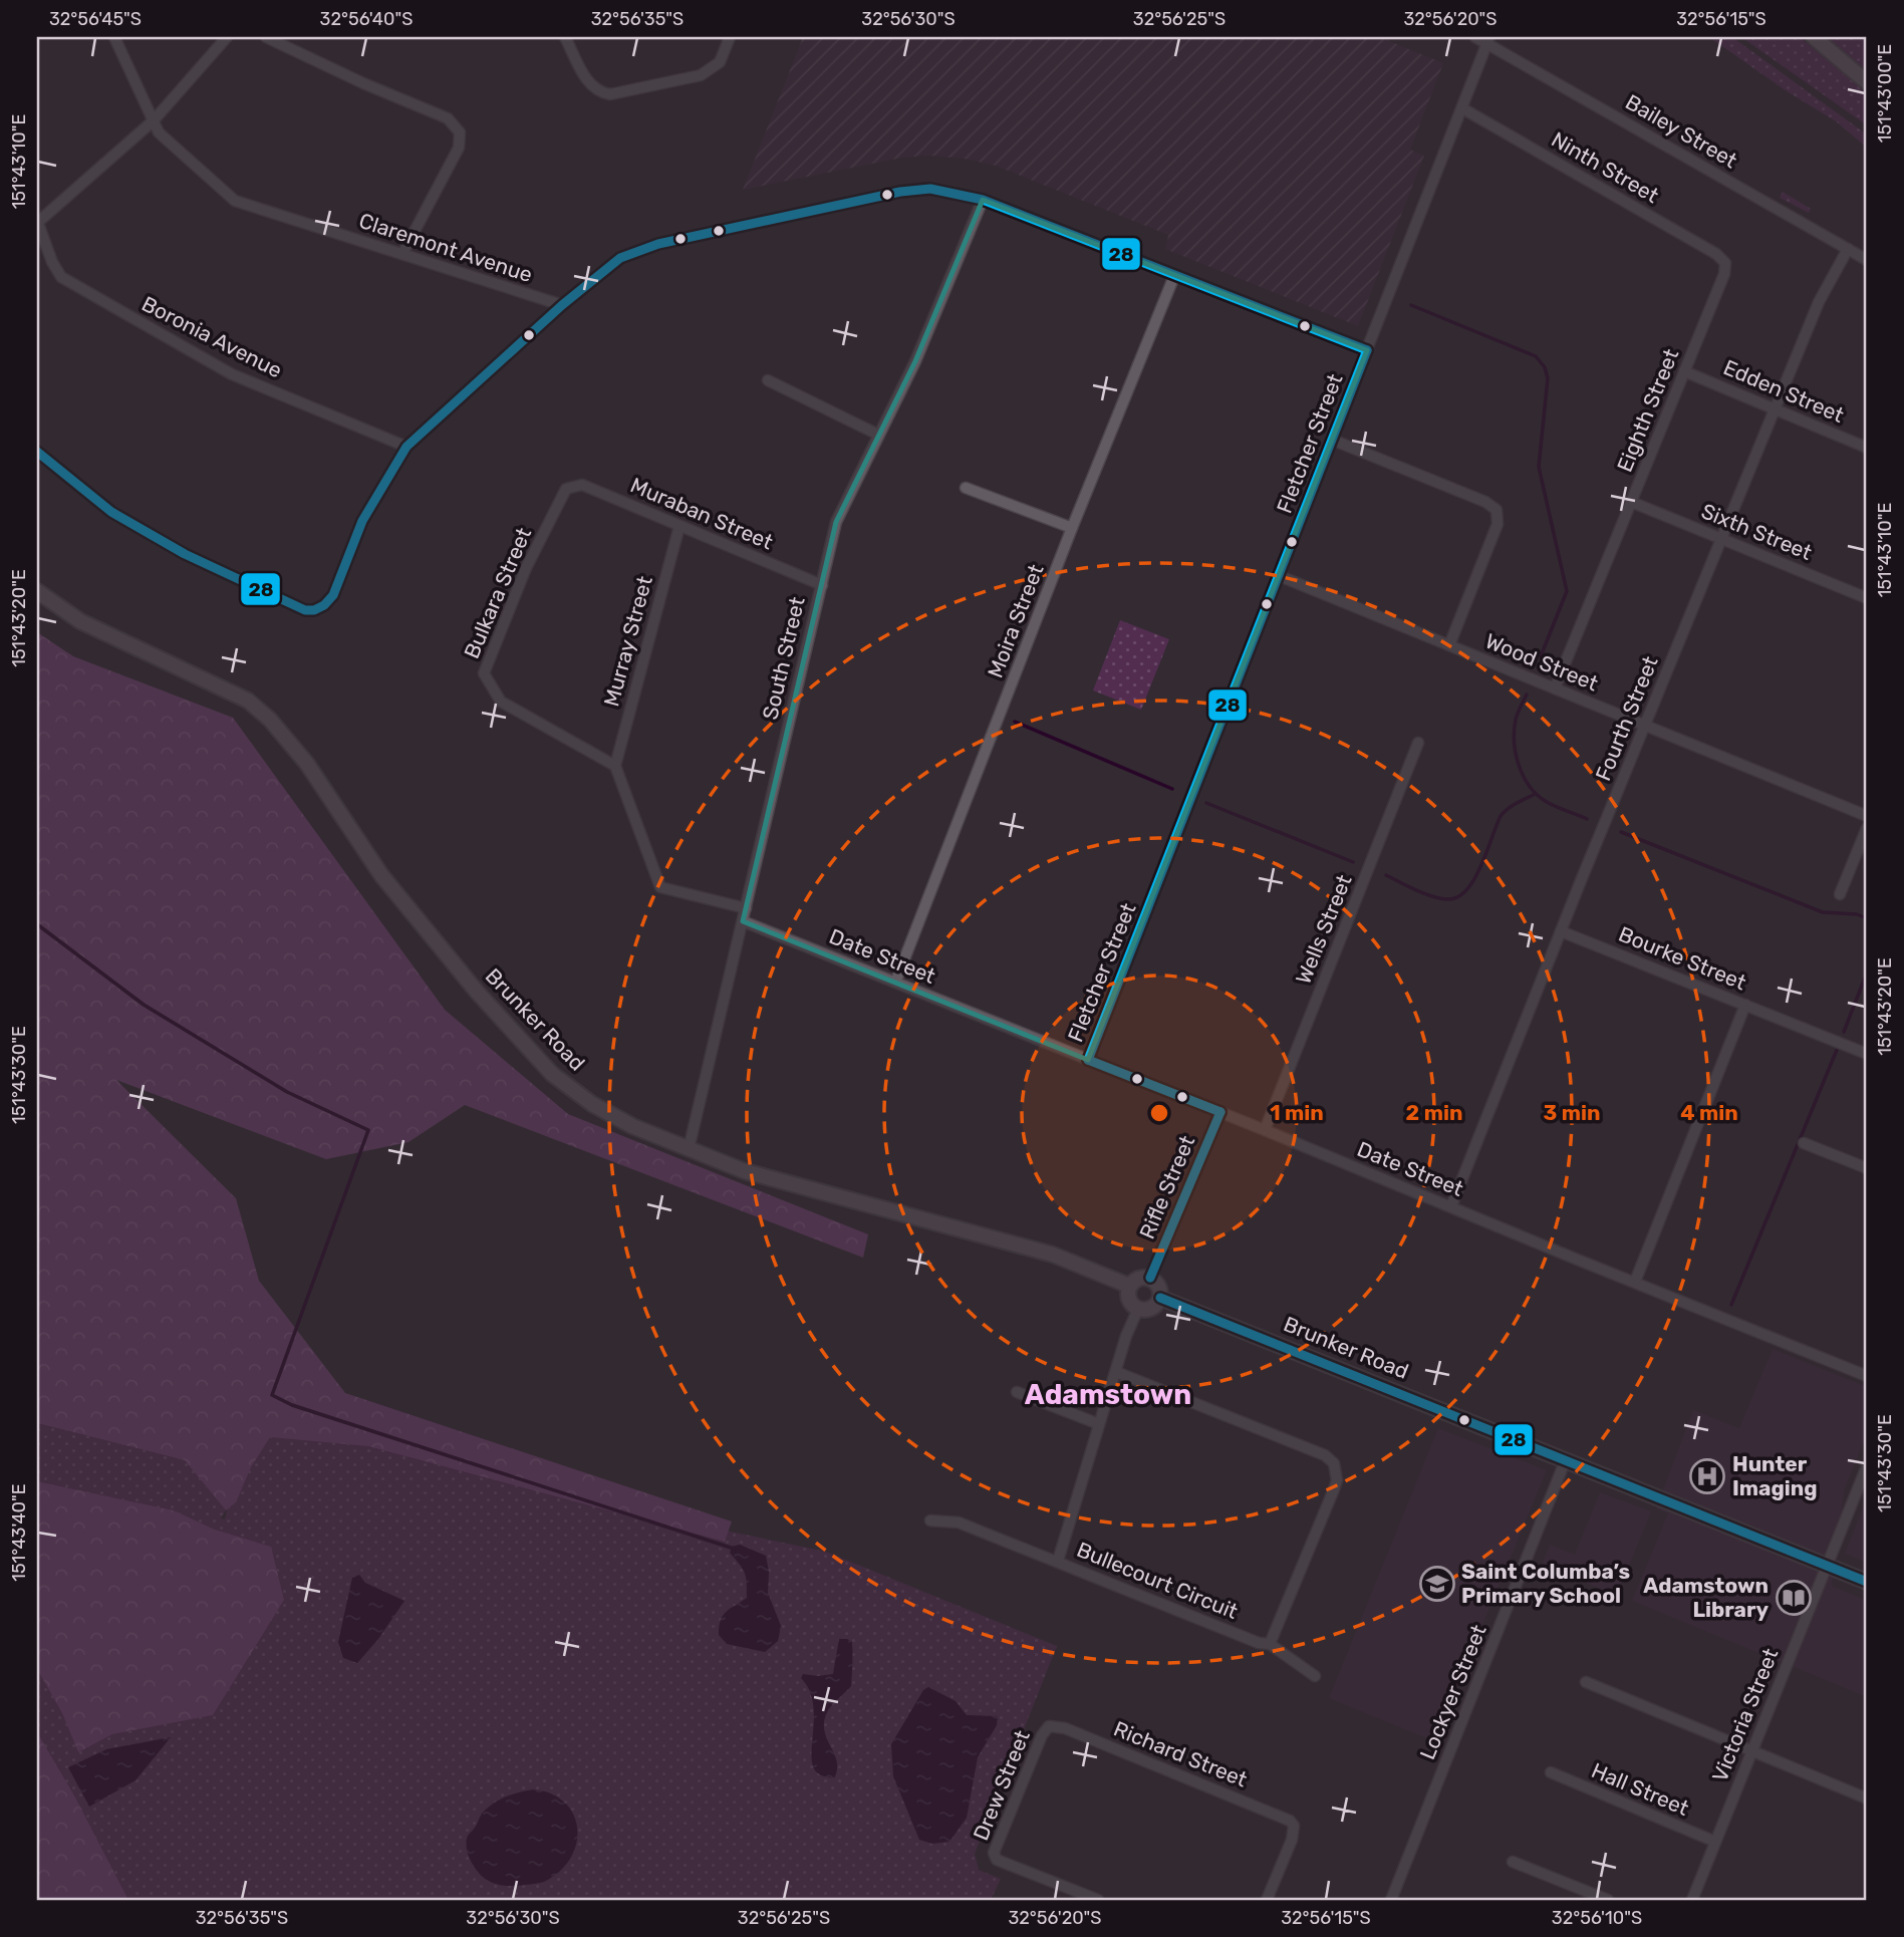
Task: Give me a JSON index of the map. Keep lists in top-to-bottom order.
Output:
{
  "streets": {
    "main road": ["Brunker Road"],
    "street": [
      "Bailey Street",
      "Ninth Street",
      "Claremont Avenue",
      "Boronia Avenue",
      "Edden Street",
      "Eighth Street",
      "Fletcher Street",
      "Muraban Street",
      "Sixth Street",
      "Bulkara Street",
      "Moira Street",
      "Murray Street",
      "South Street",
      "Wood Street",
      "Fourth Street",
      "Wells Street",
      "Date Street",
      "Bourke Street",
      "Rifle Street",
      "Bullecourt Circuit",
      "Lockyer Street",
      "Victoria Street",
      "Richard Street",
      "Drew Street",
      "Hall Street"
    ]
  },
  "crossings": [
    ["Bailey Street", "Fletcher Street"],
    ["Bailey Street", "Fourth Street"],
    ["Ninth Street", "Eighth Street"],
    ["Ninth Street", "Fletcher Street"],
    ["Edden Street", "Eighth Street"],
    ["Edden Street", "Fourth Street"],
    ["Eighth Street", "Sixth Street"],
    ["Eighth Street", "Wood Street"],
    ["Fletcher Street", "Wood Street"],
    ["Fletcher Street", "Date Street"],
    ["Muraban Street", "Bulkara Street"],
    ["Muraban Street", "Murray Street"],
    ["Muraban Street", "South Street"],
    ["Sixth Street", "Fourth Street"],
    ["Bulkara Street", "Murray Street"],
    ["Moira Street", "Date Street"],
    ["South Street", "Date Street"],
    ["South Street", "Brunker Road"],
    ["Wood Street", "Fourth Street"],
    ["Fourth Street", "Date Street"],
    ["Fourth Street", "Bourke Street"],
    ["Wells Street", "Date Street"],
    ["Date Street", "Rifle Street"],
    ["Brunker Road", "Rifle Street"],
    ["Brunker Road", "Bullecourt Circuit"],
    ["Brunker Road", "Lockyer Street"],
    ["Brunker Road", "Victoria Street"],
    ["Rifle Street", "Bullecourt Circuit"],
    ["Victoria Street", "Hall Street"],
    ["Richard Street", "Drew Street"]
  ],
  "districts": ["Adamstown"],
  "places": {
    "hospital": ["Hunter Imaging"],
    "school or university": ["Saint Columba’s Primary School"],
    "library": ["Adamstown Library"]
  },
  "lines": ["transit line 28"],
  "coordinates": [
    "32°56'45\"S",
    "32°56'40\"S",
    "32°56'35\"S",
    "32°56'30\"S",
    "32°56'25\"S",
    "32°56'20\"S",
    "32°56'15\"S",
    "151°43'00\"E",
    "151°43'10\"E",
    "151°43'20\"E",
    "151°43'30\"E",
    "151°43'40\"E",
    "32°56'10\"S"
  ],
  "rings": [
    "1 min",
    "2 min",
    "3 min",
    "4 min"
  ]
}
